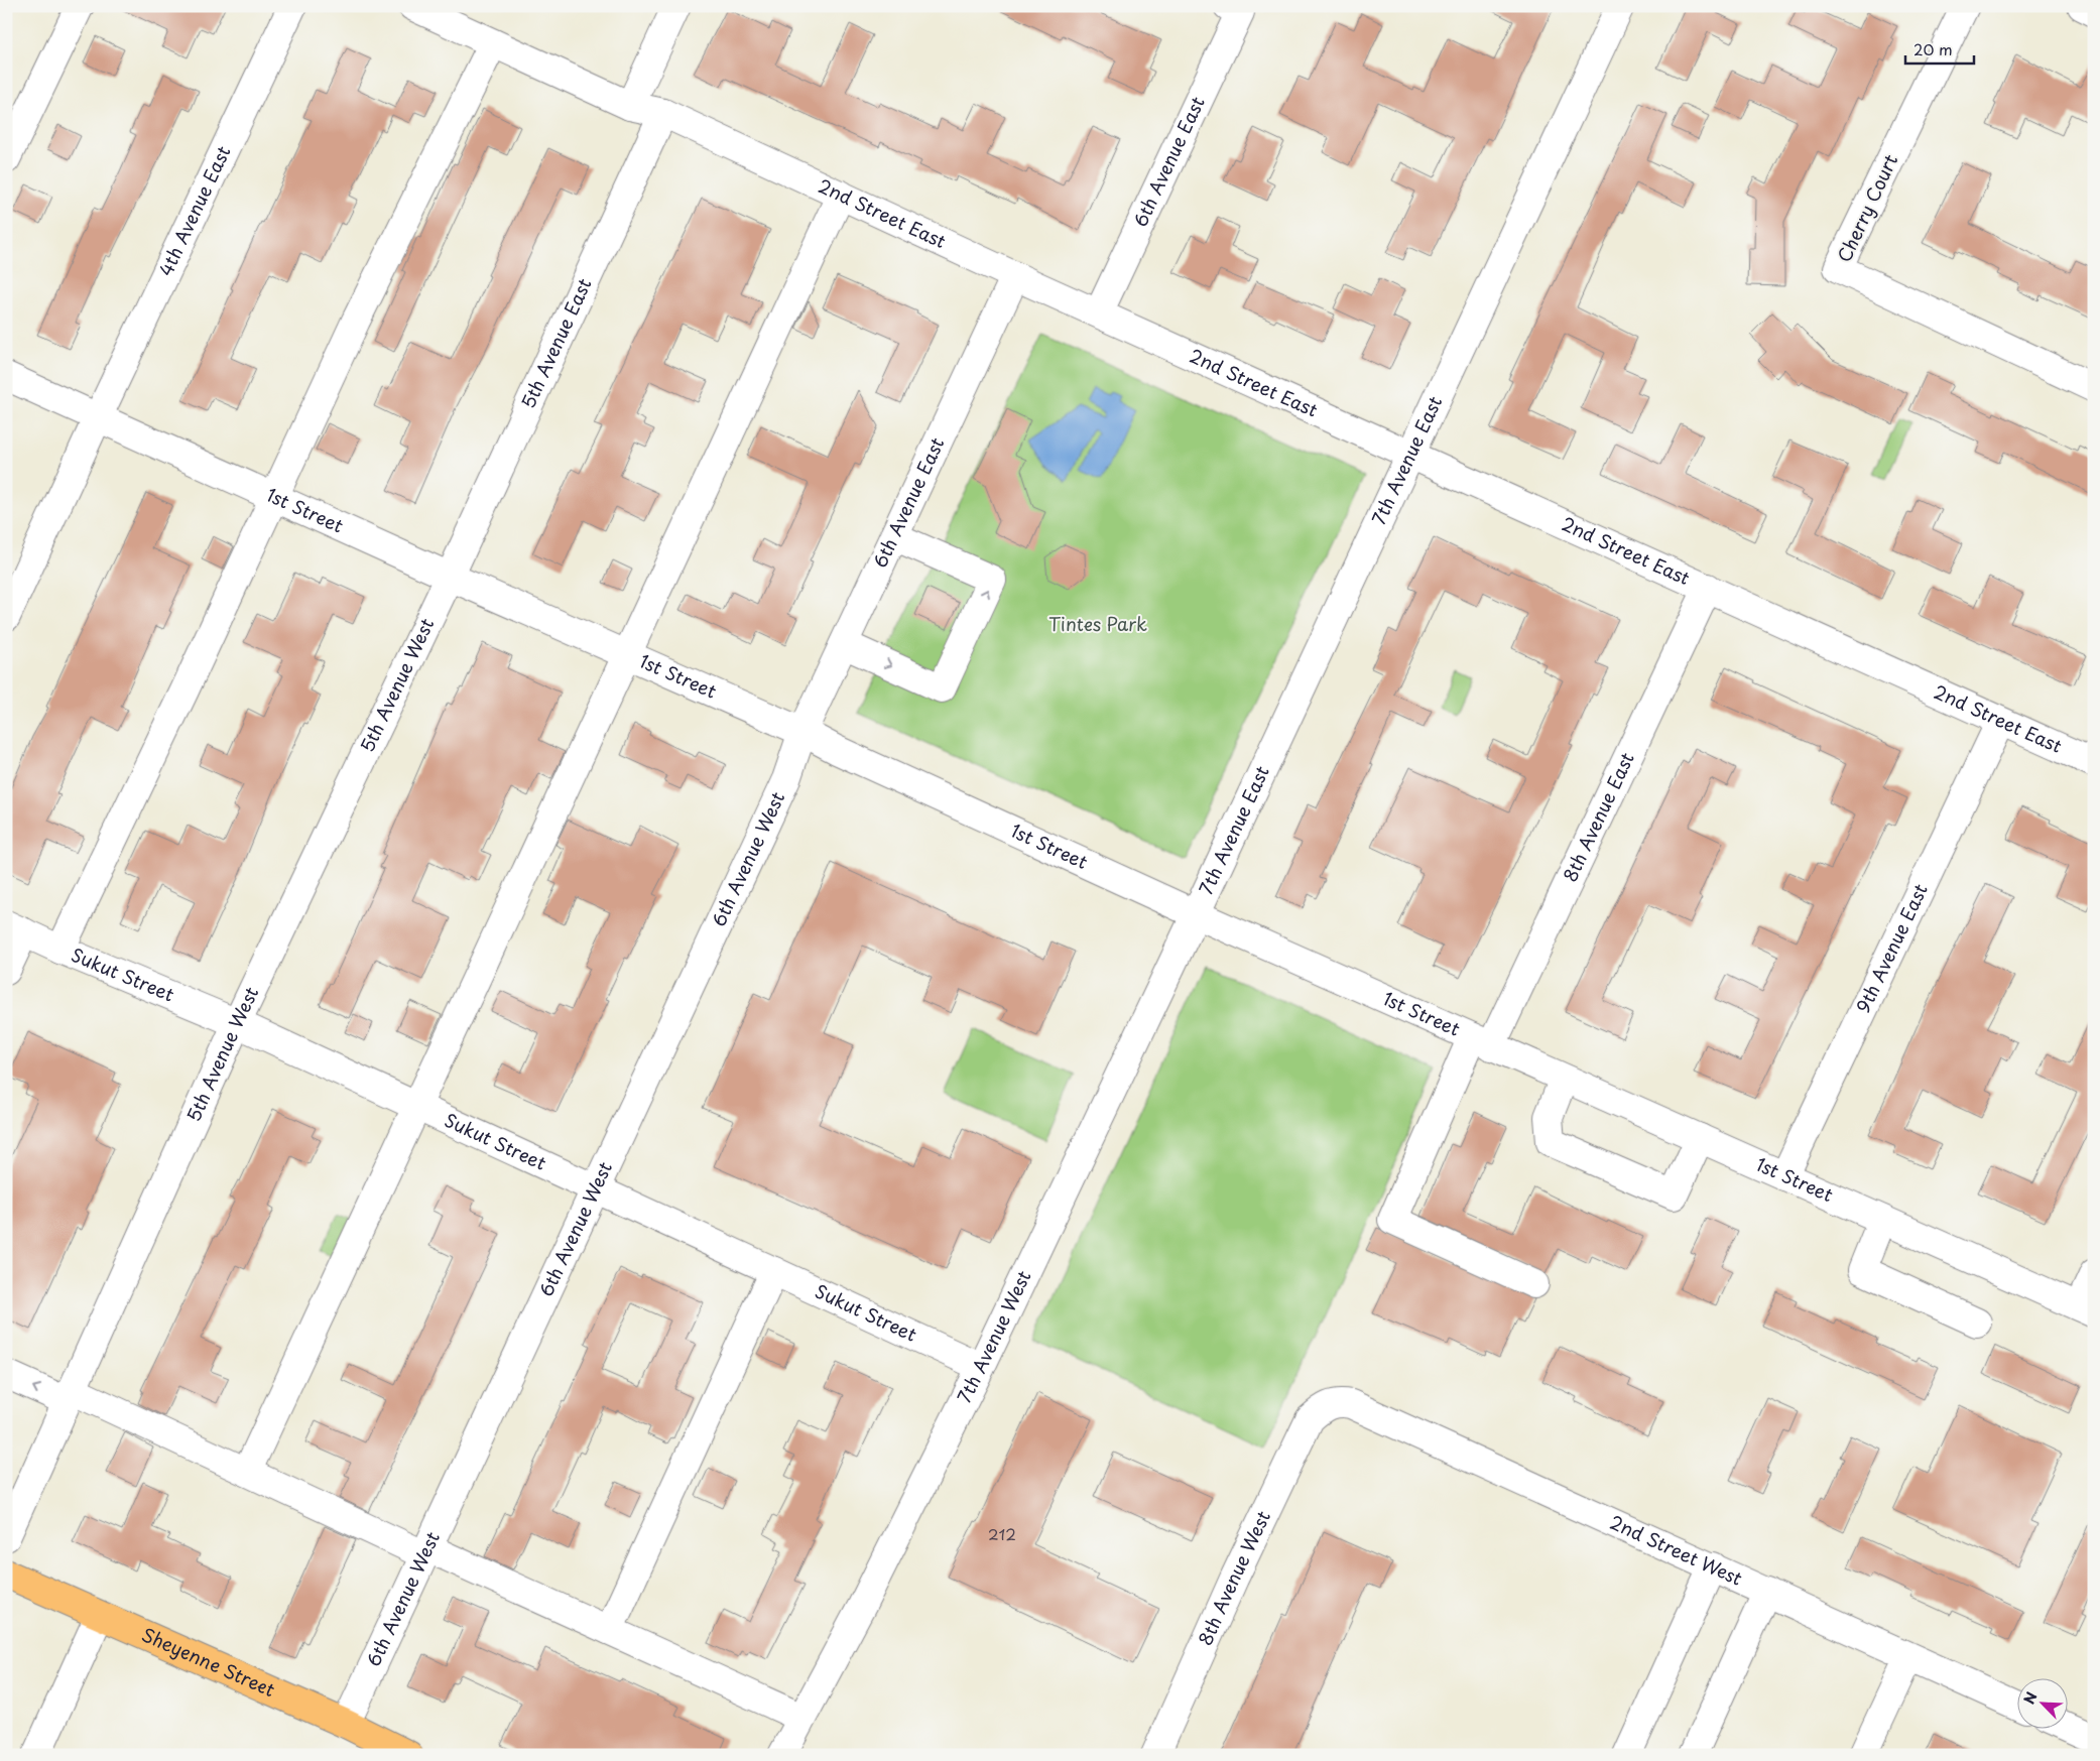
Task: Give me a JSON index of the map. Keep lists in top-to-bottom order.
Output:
{
  "streets": {
    "main road": ["Sheyenne Street"],
    "street": [
      "6th Avenue East",
      "Cherry Court",
      "4th Avenue East",
      "2nd Street East",
      "5th Avenue East",
      "7th Avenue East",
      "1st Street",
      "5th Avenue West",
      "8th Avenue East",
      "6th Avenue West",
      "9th Avenue East",
      "Sukut Street",
      "7th Avenue West",
      "2nd Street West",
      "8th Avenue West"
    ]
  },
  "crossings": [
    ["6th Avenue East", "2nd Street East"],
    ["6th Avenue East", "1st Street"],
    ["6th Avenue East", "6th Avenue West"],
    ["4th Avenue East", "1st Street"],
    ["2nd Street East", "5th Avenue East"],
    ["2nd Street East", "7th Avenue East"],
    ["2nd Street East", "8th Avenue East"],
    ["2nd Street East", "9th Avenue East"],
    ["5th Avenue East", "1st Street"],
    ["5th Avenue East", "5th Avenue West"],
    ["7th Avenue East", "1st Street"],
    ["7th Avenue East", "7th Avenue West"],
    ["1st Street", "5th Avenue West"],
    ["1st Street", "8th Avenue East"],
    ["1st Street", "6th Avenue West"],
    ["1st Street", "9th Avenue East"],
    ["1st Street", "7th Avenue West"],
    ["5th Avenue West", "Sukut Street"],
    ["6th Avenue West", "Sukut Street"],
    ["6th Avenue West", "Sheyenne Street"],
    ["Sukut Street", "7th Avenue West"],
    ["2nd Street West", "8th Avenue West"]
  ],
  "parks": ["Tintes Park"],
  "house_numbers": ["212"],
  "scale_bar": "20 m",
  "north": "top left"
}
